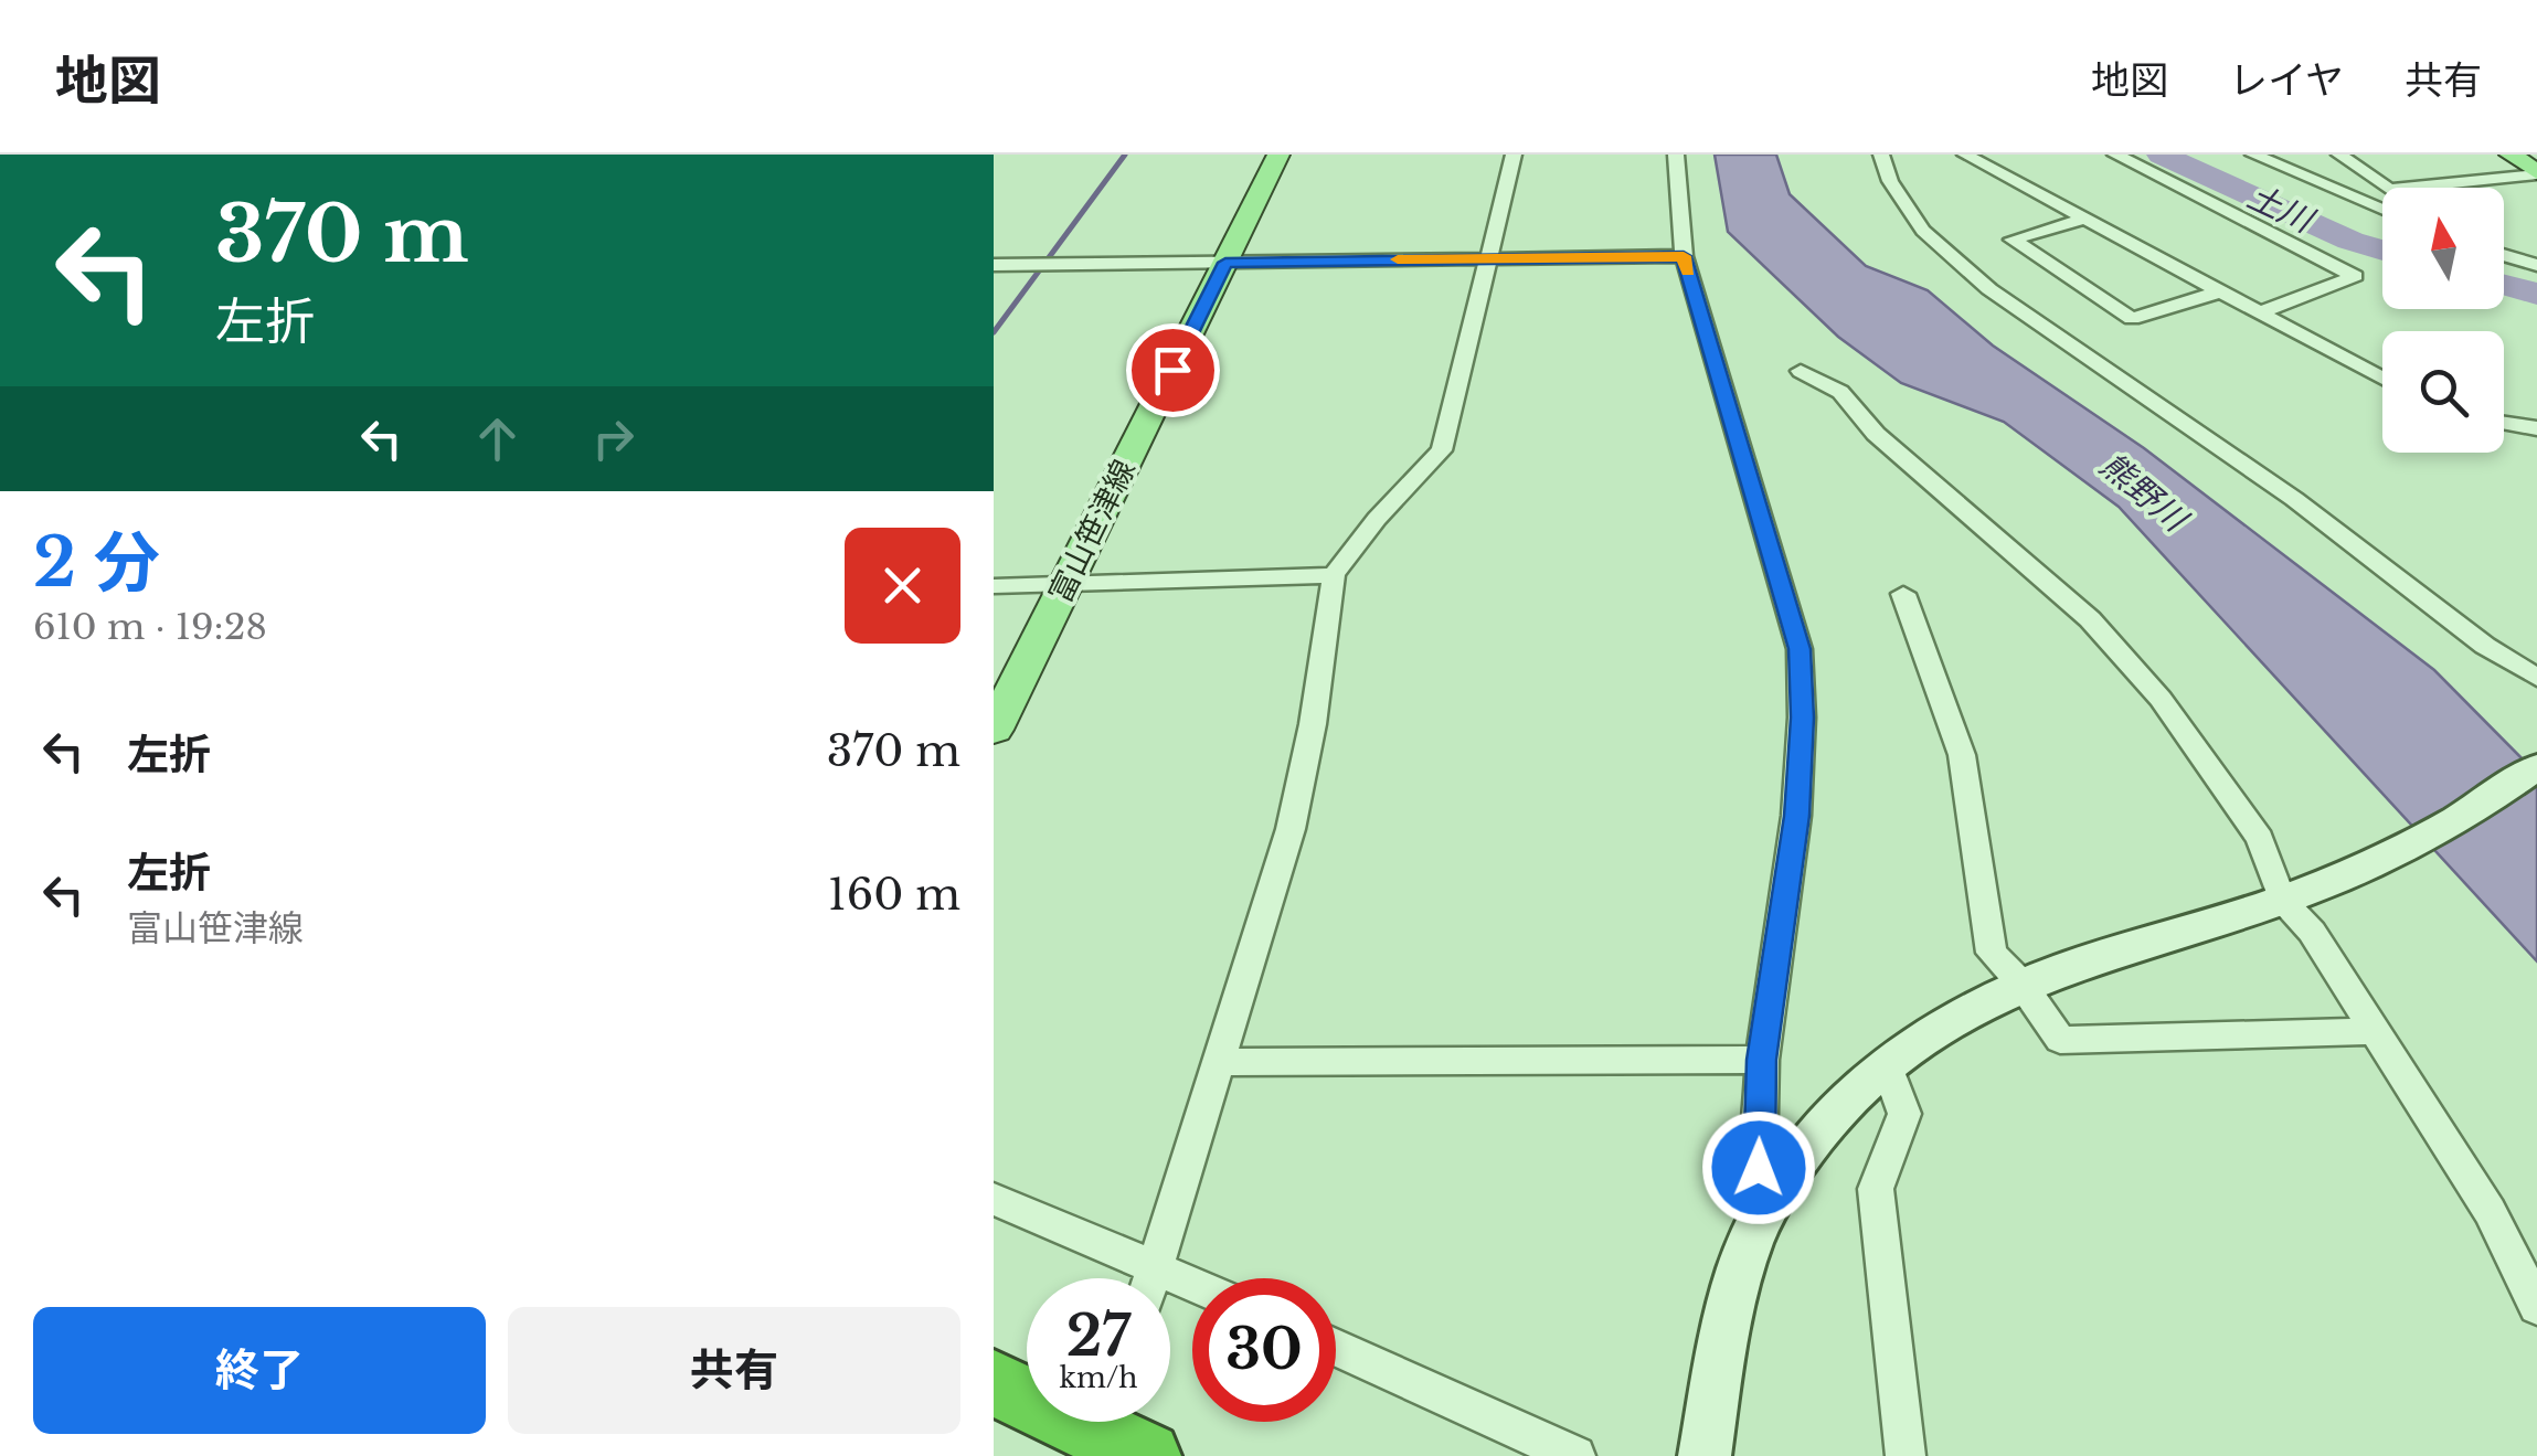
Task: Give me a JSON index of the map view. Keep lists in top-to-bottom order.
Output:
{
  "streets": {
    "main road": ["富山笹津線"]
  },
  "water": ["土川", "熊野川"],
  "north": "top",
  "page": {
    "header": "地図",
    "nav": ["地図", "レイヤ", "共有"],
    "turn": ["370 m", "左折"],
    "heading": ["2 分", "610 m · 19:28"],
    "list": [
      {
        "name": "左折",
        "value": "370 m"
      },
      {
        "name": "左折",
        "note": "富山笹津線",
        "value": "160 m"
      }
    ],
    "speed": "27 km/h",
    "limit": "30",
    "buttons": ["終了", "共有"]
  }
}
